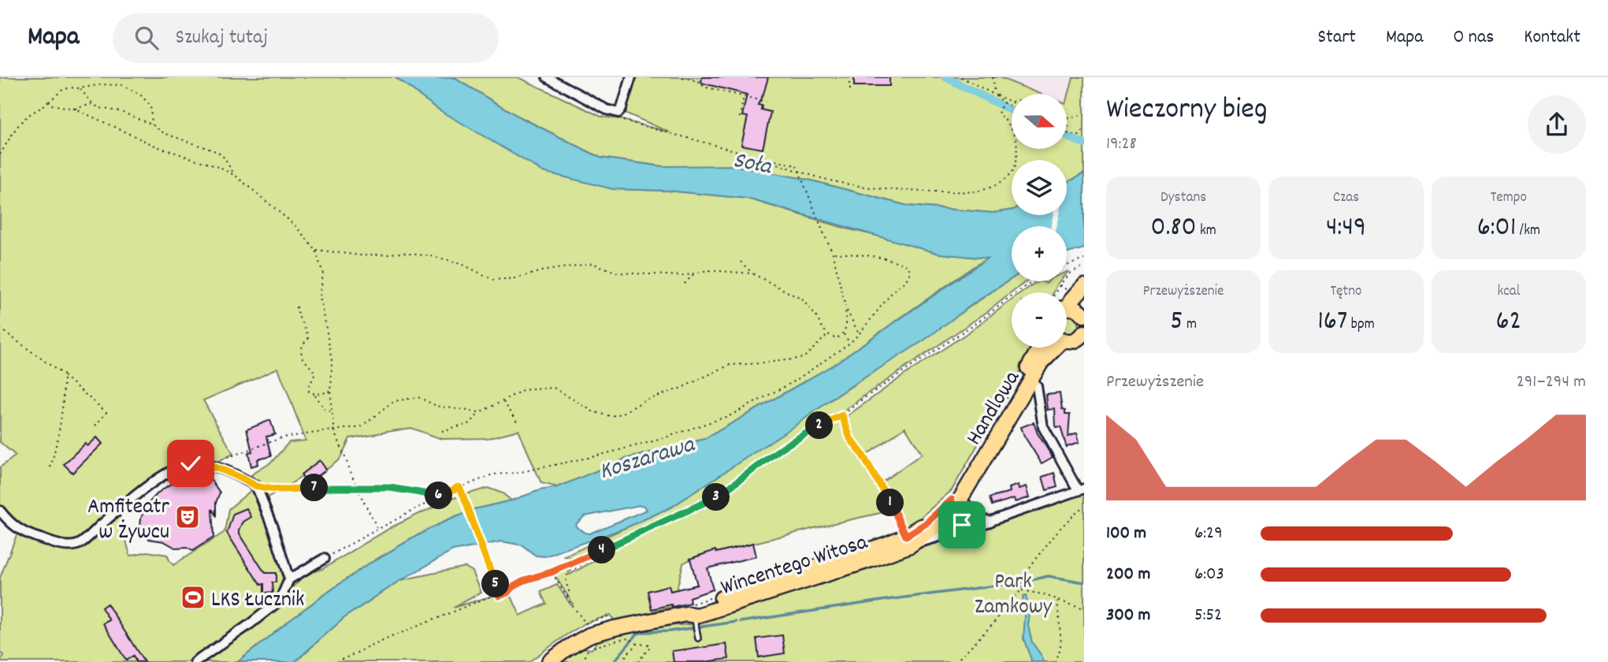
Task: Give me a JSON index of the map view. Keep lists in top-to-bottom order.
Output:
{
  "streets": {
    "main road": ["Handlowa", "Wincentego Witosa"]
  },
  "crossings": [
    ["Handlowa", "Wincentego Witosa"]
  ],
  "water": ["Soła", "Koszarawa"],
  "parks": ["Park Zamkowy"],
  "places": {
    "theatre": ["Amfiteatr w Żywcu"],
    "sports": ["LKS Łucznik"]
  },
  "north": "right",
  "page": {
    "header": "Mapa",
    "search": "Szukaj tutaj",
    "nav": [
      "Start",
      "Mapa",
      "O nas",
      "Kontakt"
    ],
    "heading": ["Wieczorny bieg", "19:28"],
    "map_buttons": ["+", "−"],
    "stats": [
      ["Dystans", "0.80 km"],
      ["Czas", "4:49"],
      ["Tempo", "6:01 /km"],
      ["Przewyższenie", "5 m"],
      ["Tętno", "167 bpm"],
      ["kcal", "62"]
    ],
    "chart": ["Przewyższenie", "291–294 m"],
    "pins": [
      "2",
      "7",
      "6",
      "3",
      "1",
      "4",
      "5"
    ],
    "list": [
      {
        "name": "100 m",
        "note": "6:29"
      },
      {
        "name": "200 m",
        "note": "6:03"
      },
      {
        "name": "300 m",
        "note": "5:52"
      }
    ]
  }
}
